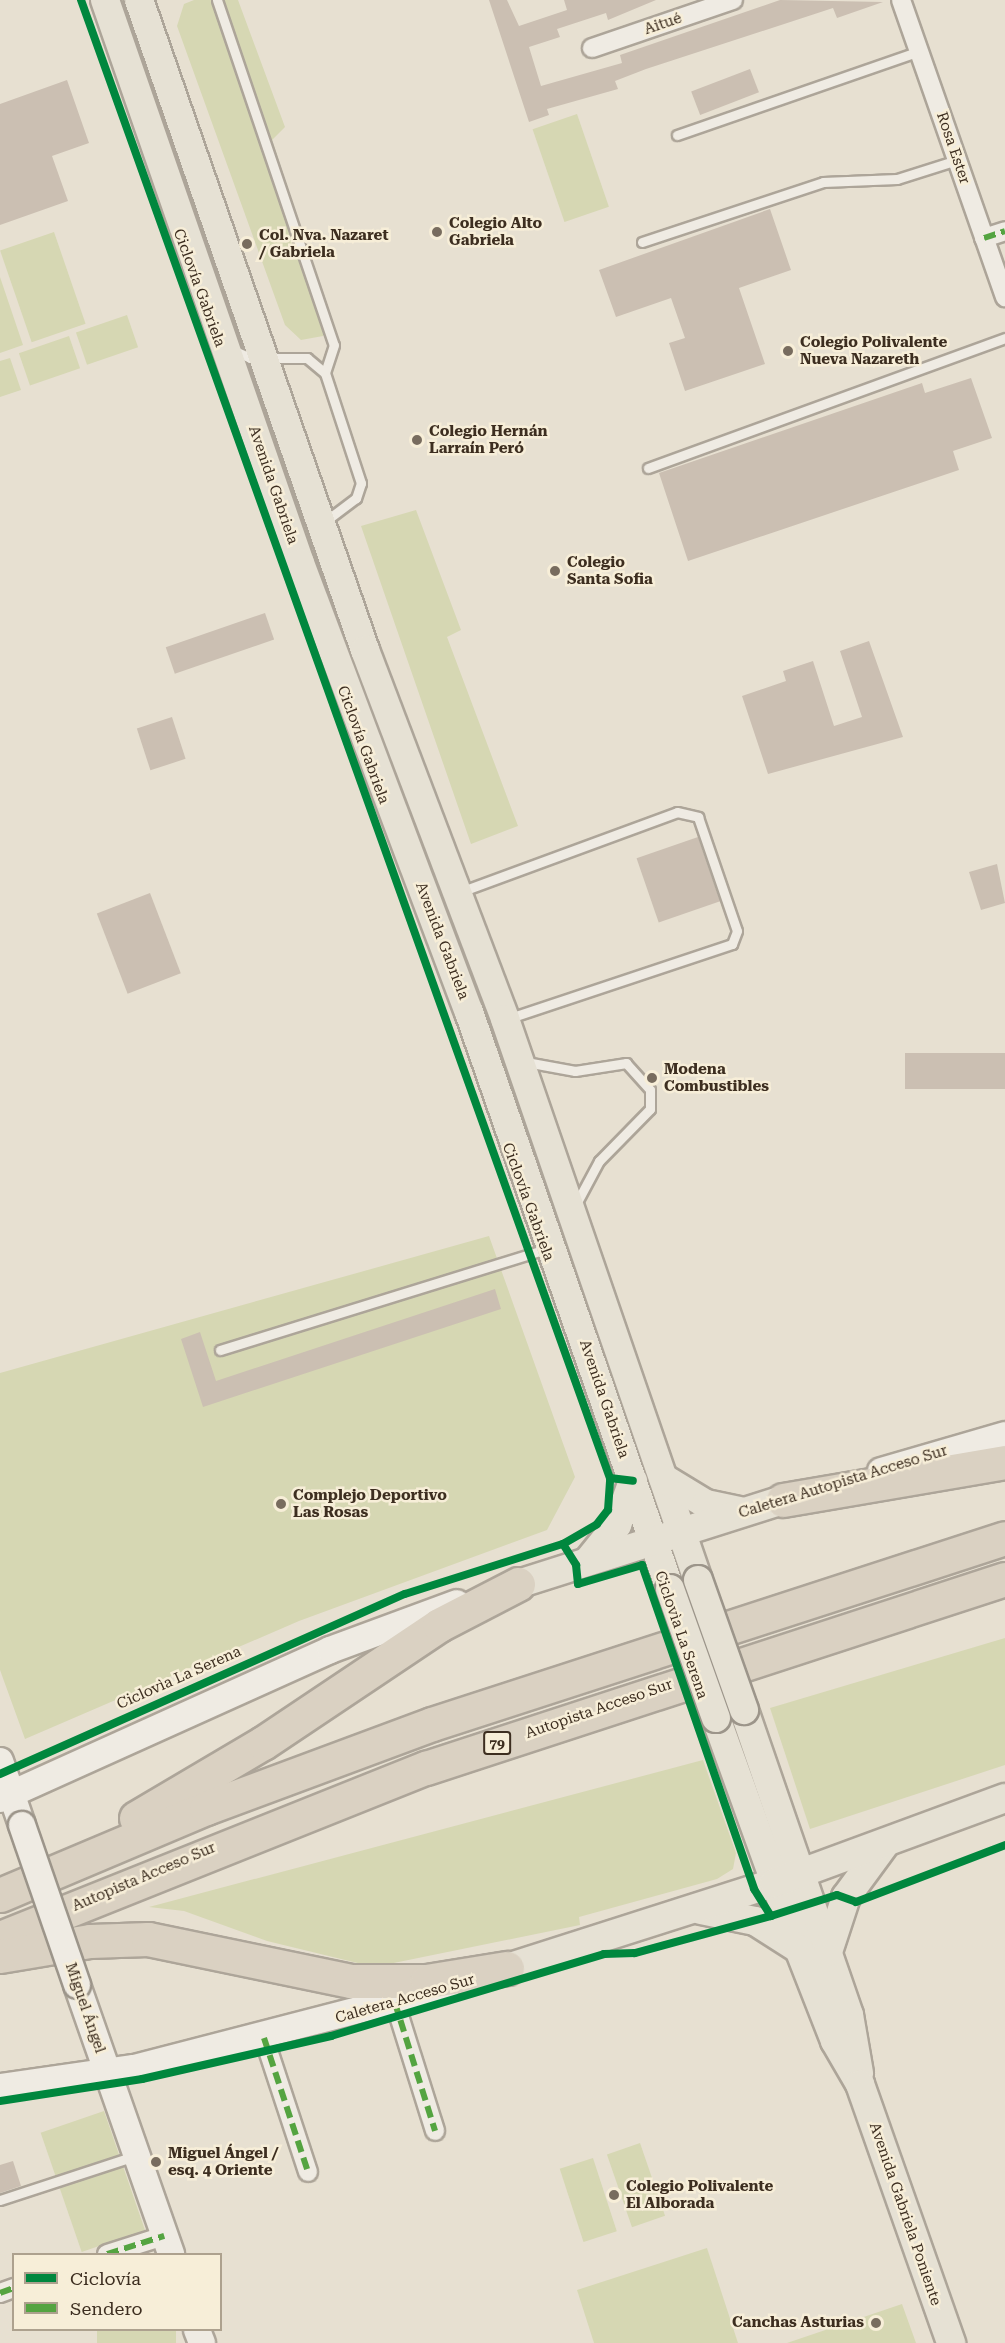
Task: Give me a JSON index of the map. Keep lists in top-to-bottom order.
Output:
{
  "streets": {
    "highway": ["Autopista Acceso Sur", "79"],
    "main road": [
      "Avenida Gabriela",
      "Caletera Autopista Acceso Sur",
      "Caletera Acceso Sur",
      "Miguel Ángel",
      "Avenida Gabriela Poniente"
    ],
    "street": ["Aitué", "Rosa Ester"],
    "cycle path": ["Ciclovía Gabriela", "Ciclovìa La Serena"]
  },
  "crossings": [
    ["Avenida Gabriela", "Caletera Autopista Acceso Sur"],
    ["Avenida Gabriela", "Caletera Acceso Sur"],
    ["Avenida Gabriela", "Avenida Gabriela Poniente"],
    ["Caletera Acceso Sur", "Miguel Ángel"],
    ["Caletera Acceso Sur", "Avenida Gabriela Poniente"]
  ],
  "places": [
    "Colegio Alto Gabriela",
    "Col. Nva. Nazaret / Gabriela",
    "Colegio Polivalente Nueva Nazareth",
    "Colegio Hernán Larraín Peró",
    "Colegio Santa Sofia",
    "Modena Combustibles",
    "Complejo Deportivo Las Rosas",
    "Miguel Ángel / esq. 4 Oriente",
    "Colegio Polivalente El Alborada",
    "Canchas Asturias"
  ],
  "legend": ["Ciclovía", "Sendero"]
}
